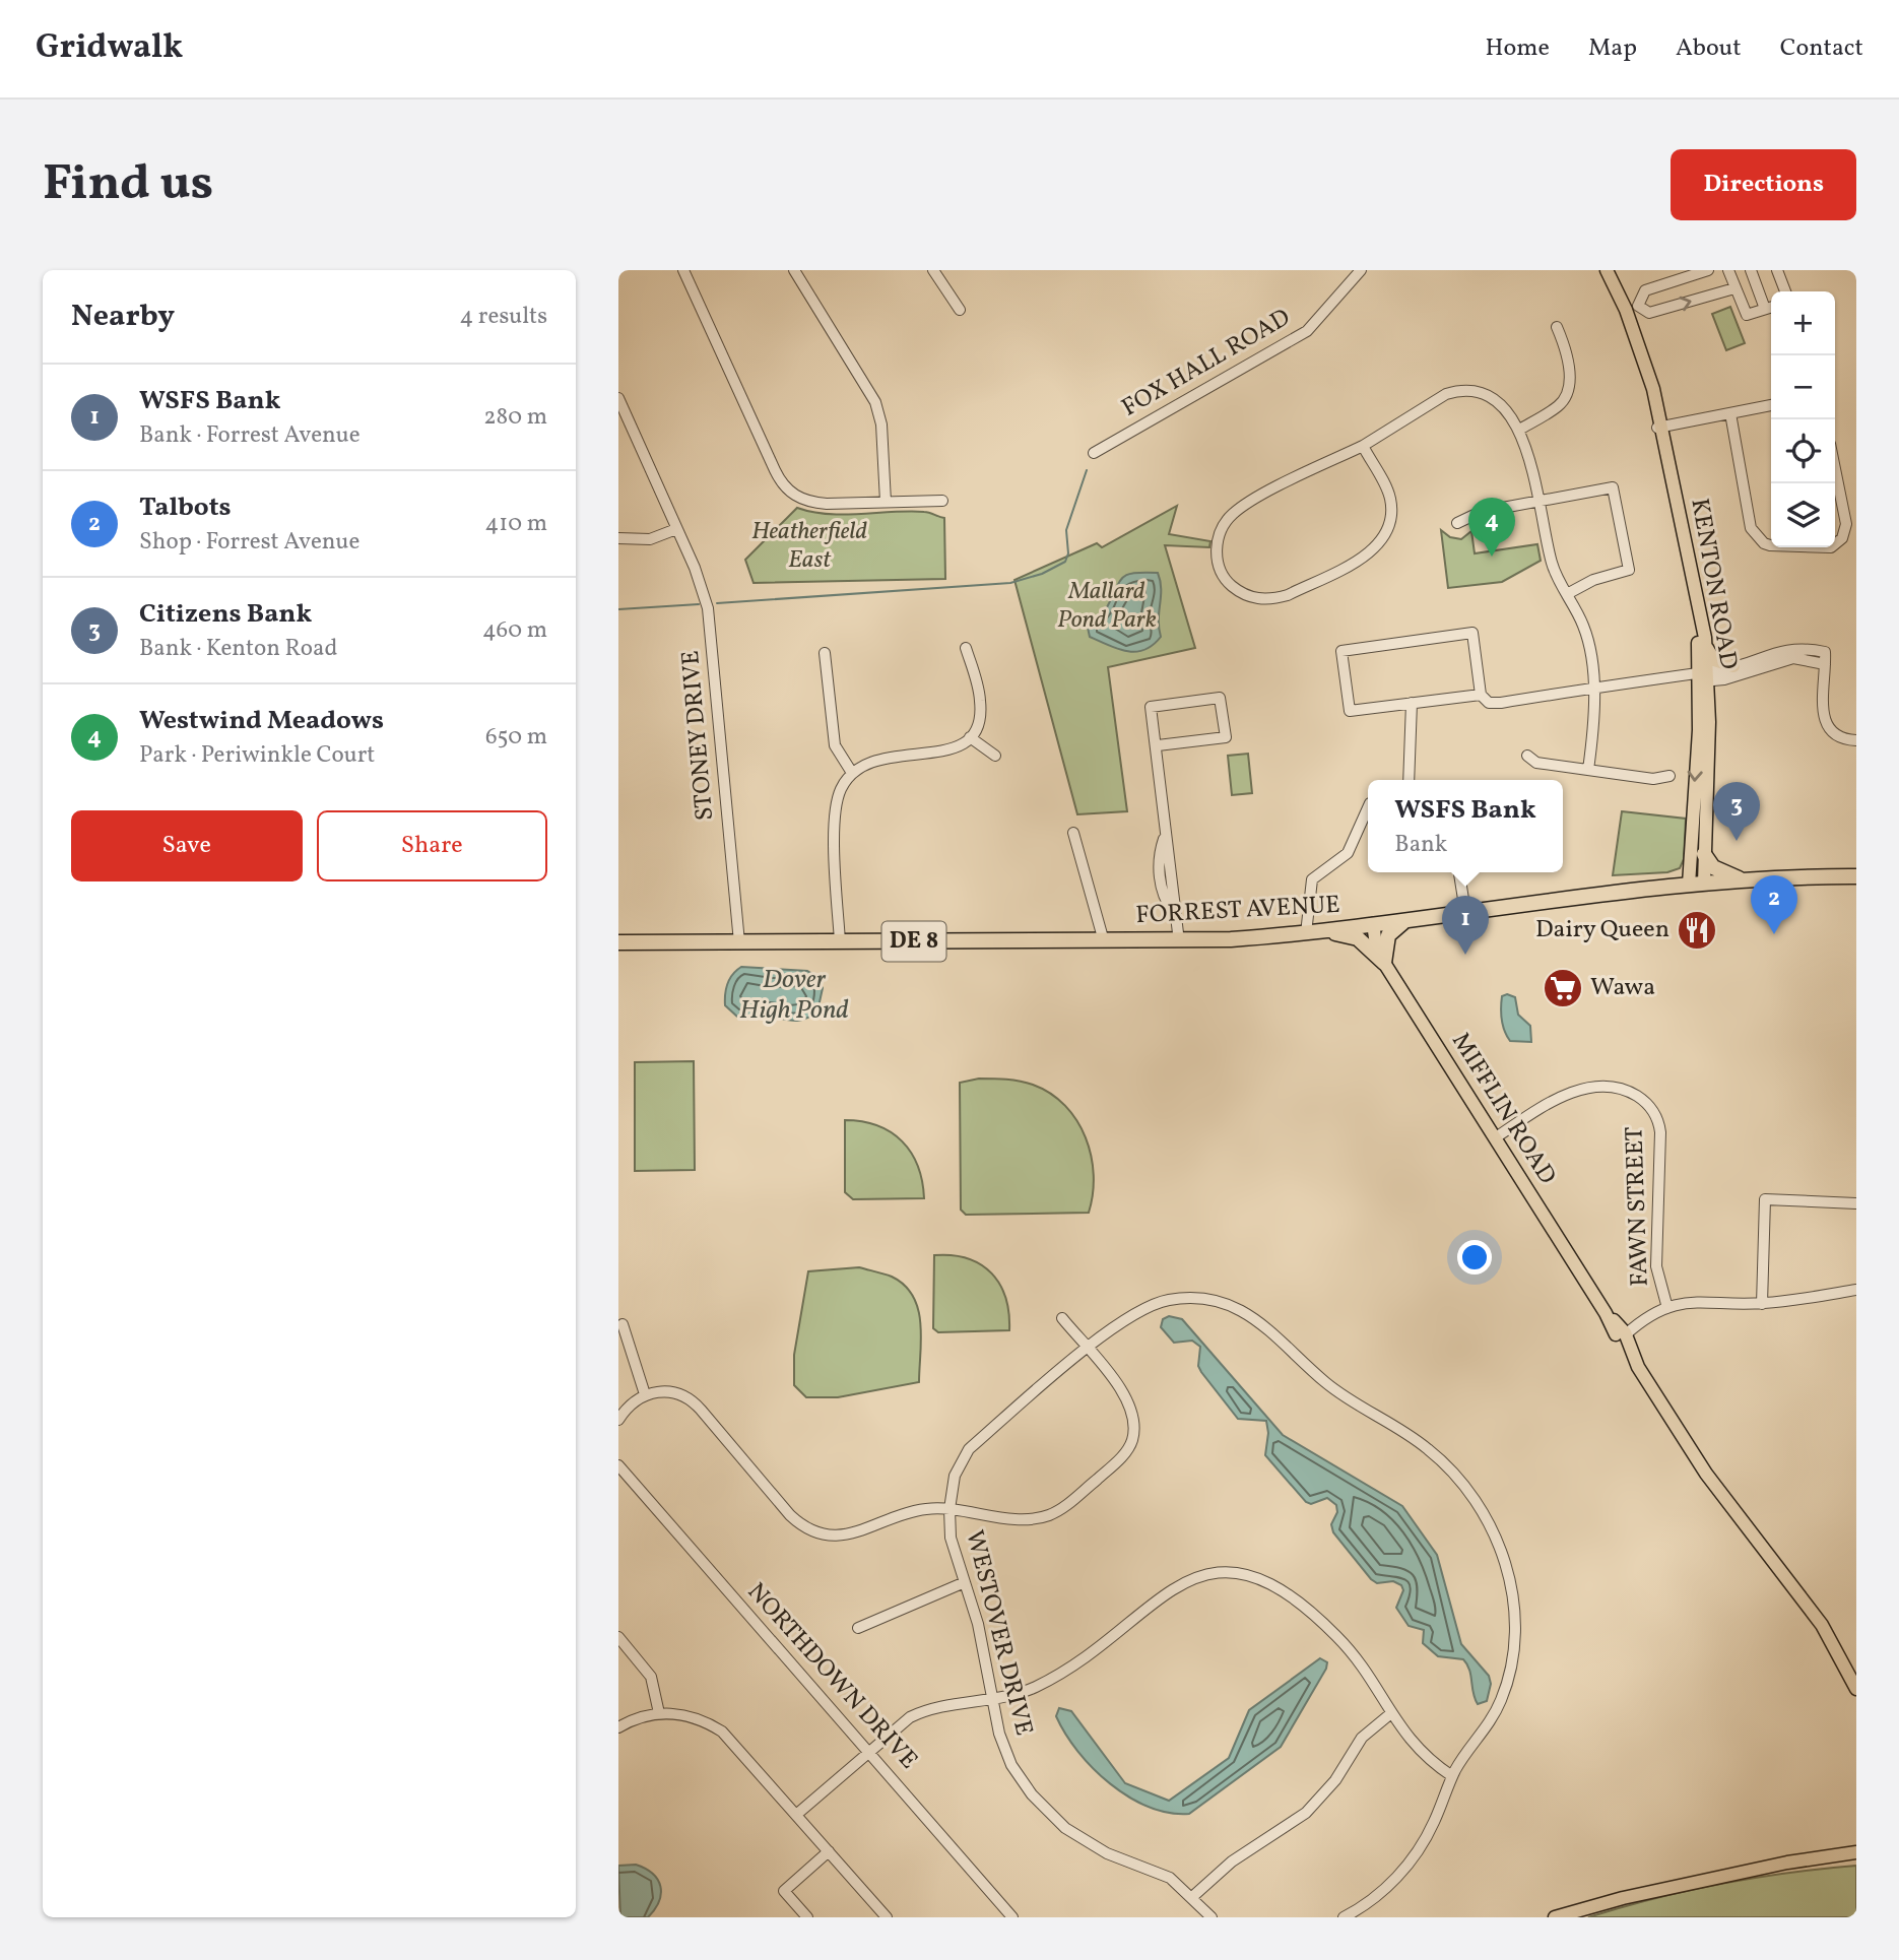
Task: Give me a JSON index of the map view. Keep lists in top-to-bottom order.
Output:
{
  "streets": {
    "highway": ["FORREST AVENUE", "DE 8"],
    "main road": ["KENTON ROAD", "MIFFLIN ROAD"],
    "street": [
      "FOX HALL ROAD",
      "STONEY DRIVE",
      "FAWN STREET",
      "WESTOVER DRIVE",
      "NORTHDOWN DRIVE"
    ]
  },
  "crossings": [
    ["KENTON ROAD", "FORREST AVENUE"],
    ["STONEY DRIVE", "FORREST AVENUE"],
    ["FORREST AVENUE", "MIFFLIN ROAD"],
    ["MIFFLIN ROAD", "FAWN STREET"]
  ],
  "water": ["Dover High Pond"],
  "parks": ["Heatherfield East", "Mallard Pond Park"],
  "places": {
    "restaurant": ["Dairy Queen"],
    "supermarket": ["Wawa"]
  },
  "page": {
    "header": "Gridwalk",
    "nav": [
      "Home",
      "Map",
      "About",
      "Contact"
    ],
    "buttons": [
      "Directions",
      ["Save", "Share"]
    ],
    "title": "Find us",
    "heading": ["Nearby", "4 results"],
    "map_buttons": ["+", "−"],
    "list": [
      {
        "mark": "1",
        "name": "WSFS Bank",
        "note": "Bank · Forrest Avenue",
        "value": "280 m"
      },
      {
        "mark": "2",
        "name": "Talbots",
        "note": "Shop · Forrest Avenue",
        "value": "410 m"
      },
      {
        "mark": "3",
        "name": "Citizens Bank",
        "note": "Bank · Kenton Road",
        "value": "460 m"
      },
      {
        "mark": "4",
        "name": "Westwind Meadows",
        "note": "Park · Periwinkle Court",
        "value": "650 m"
      }
    ],
    "pins": [
      "4",
      "3",
      "2",
      "1"
    ],
    "popup": ["WSFS Bank", "Bank"]
  }
}
